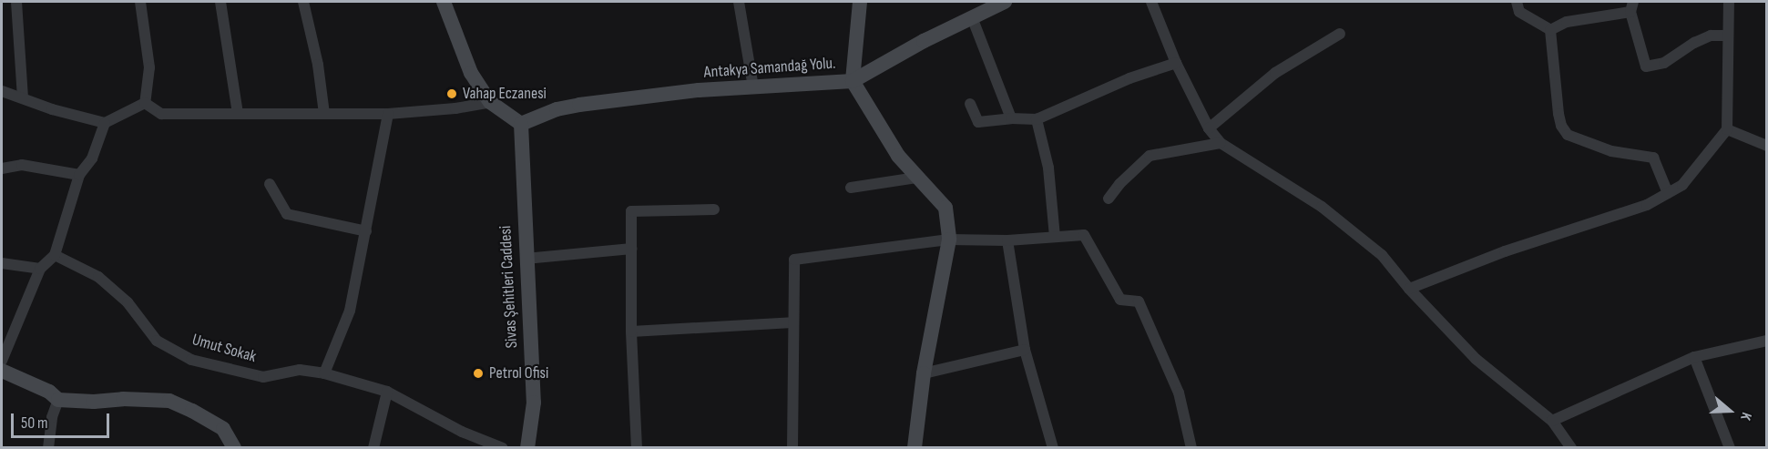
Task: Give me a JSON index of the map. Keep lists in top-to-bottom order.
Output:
{
  "streets": {
    "street": ["Antakya Samandağ Yolu.", "Sivas Şehitleri Caddesi", "Umut Sokak"]
  },
  "crossings": [
    ["Antakya Samandağ Yolu.", "Sivas Şehitleri Caddesi"]
  ],
  "places": ["Vahap Eczanesi", "Petrol Ofisi"],
  "scale_bar": "50 m",
  "north": "right"
}
